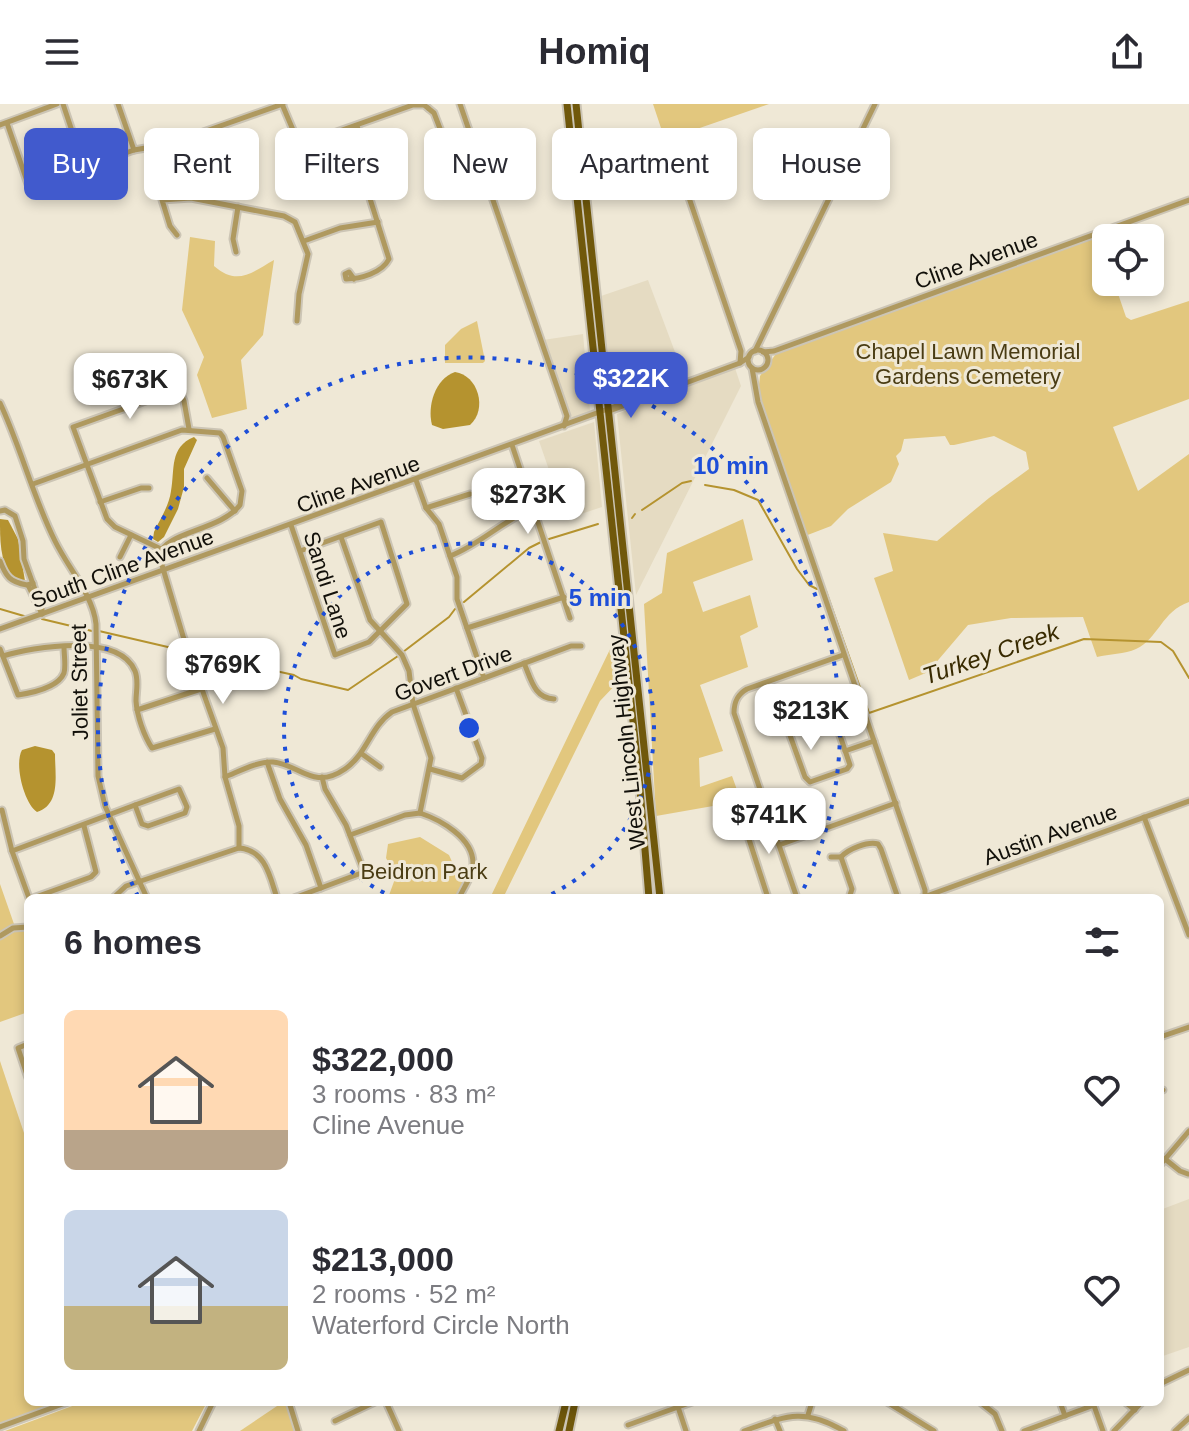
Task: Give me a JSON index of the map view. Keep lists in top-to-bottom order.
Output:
{
  "streets": {
    "main road": ["West Lincoln Highway"],
    "street": [
      "Cline Avenue",
      "South Cline Avenue",
      "Sandi Lane",
      "Govert Drive",
      "Joliet Street",
      "Austin Avenue"
    ]
  },
  "crossings": [
    ["Cline Avenue", "South Cline Avenue"],
    ["Cline Avenue", "Sandi Lane"],
    ["Cline Avenue", "West Lincoln Highway"],
    ["South Cline Avenue", "Joliet Street"]
  ],
  "water": ["Turkey Creek"],
  "parks": ["Chapel Lawn Memorial Gardens Cemetery", "Beidron Park"],
  "page": {
    "header": "Homiq",
    "chip": [
      "Buy",
      "Rent",
      "Filters",
      "New",
      "Apartment",
      "House"
    ],
    "price": [
      "$322K",
      "$673K",
      "$273K",
      "$769K",
      "$213K",
      "$741K"
    ],
    "heading": "6 homes",
    "list": [
      {
        "name": "$322,000",
        "note": "3 rooms · 83 m² · Cline Avenue"
      },
      {
        "name": "$213,000",
        "note": "2 rooms · 52 m² · Waterford Circle North"
      }
    ]
  },
  "rings": ["10 min", "5 min"]
}
